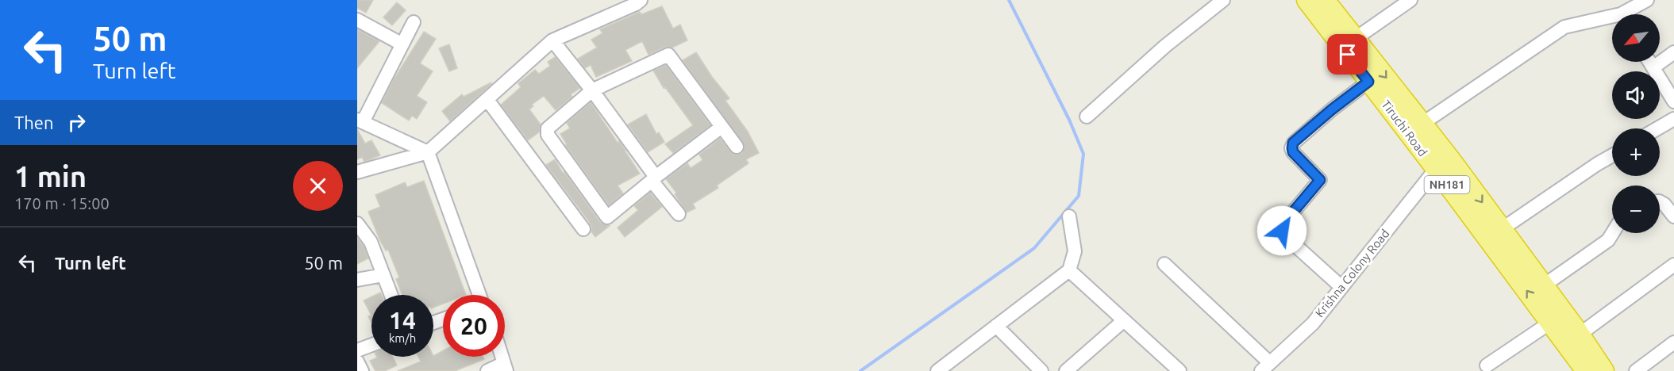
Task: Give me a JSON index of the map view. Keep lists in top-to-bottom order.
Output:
{
  "streets": {
    "highway": ["Tiruchi Road", "NH181"],
    "street": ["Krishna Colony Road"]
  },
  "crossings": [
    ["Tiruchi Road", "NH181"],
    ["NH181", "Krishna Colony Road"]
  ],
  "north": "bottom left",
  "page": {
    "turn": ["50 m", "Turn left"],
    "map_buttons": ["+", "−"],
    "then": "Then",
    "heading": ["1 min", "170 m · 15:00"],
    "list": [
      {
        "name": "Turn left",
        "value": "50 m"
      }
    ],
    "speed": "14 km/h",
    "limit": "20"
  }
}
